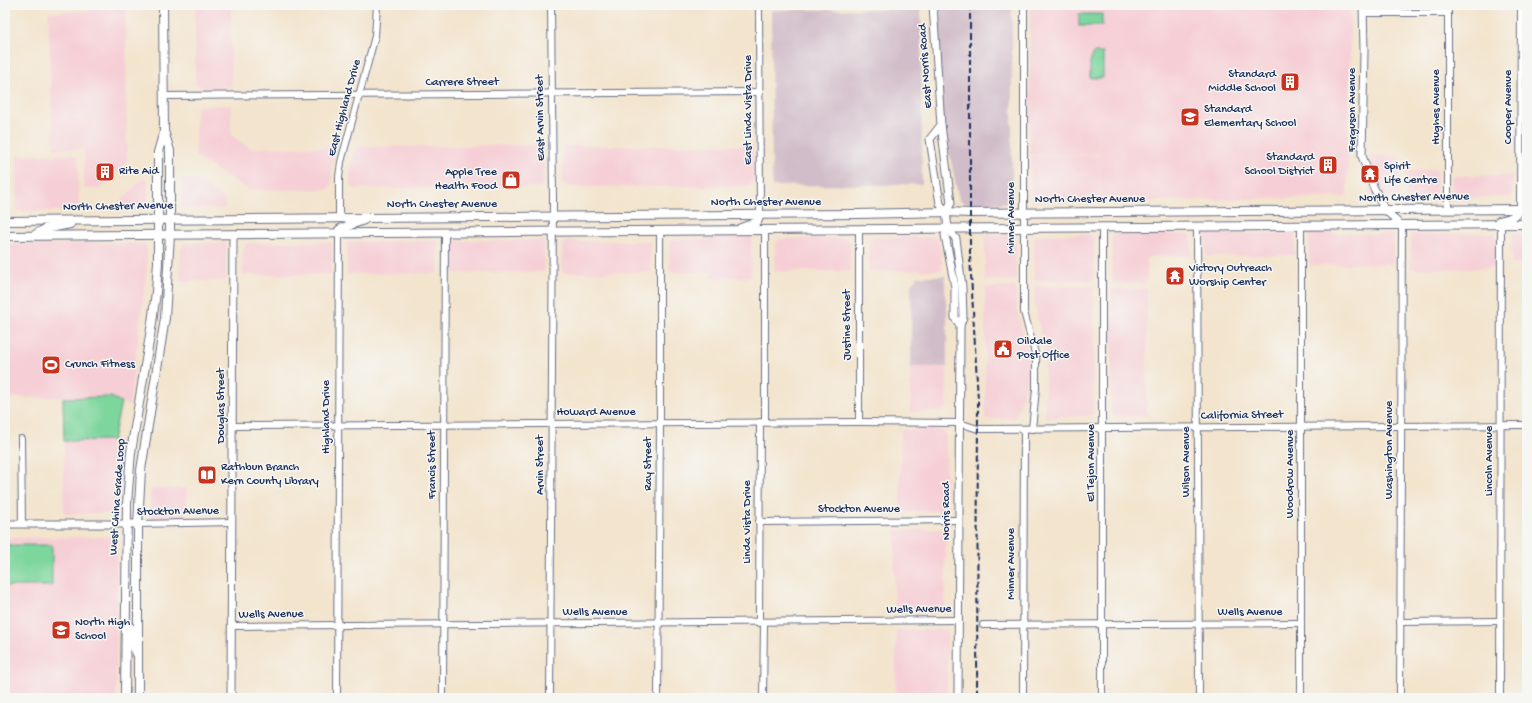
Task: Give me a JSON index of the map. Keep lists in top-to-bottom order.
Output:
{
  "streets": {
    "main road": ["North Chester Avenue", "West China Grade Loop"],
    "street": [
      "East Norris Road",
      "Carrere Street",
      "Hughes Avenue",
      "Cooper Avenue",
      "East Highland Drive",
      "East Linda Vista Drive",
      "Ferguson Avenue",
      "East Arvin Street",
      "Minner Avenue",
      "Justine Street",
      "Douglas Street",
      "Howard Avenue",
      "California Street",
      "Highland Drive",
      "Washington Avenue",
      "Lincoln Avenue",
      "Wilson Avenue",
      "El Tejon Avenue",
      "Ray Street",
      "Francis Street",
      "Arvin Street",
      "Woodrow Avenue",
      "Stockton Avenue",
      "Norris Road",
      "Linda Vista Drive",
      "Wells Avenue"
    ]
  },
  "crossings": [
    ["East Norris Road", "North Chester Avenue"],
    ["East Norris Road", "Norris Road"],
    ["Carrere Street", "East Highland Drive"],
    ["Carrere Street", "East Linda Vista Drive"],
    ["Carrere Street", "East Arvin Street"],
    ["Hughes Avenue", "North Chester Avenue"],
    ["Cooper Avenue", "North Chester Avenue"],
    ["East Highland Drive", "North Chester Avenue"],
    ["East Linda Vista Drive", "North Chester Avenue"],
    ["Ferguson Avenue", "North Chester Avenue"],
    ["East Arvin Street", "North Chester Avenue"],
    ["East Arvin Street", "Arvin Street"],
    ["North Chester Avenue", "Minner Avenue"],
    ["North Chester Avenue", "Justine Street"],
    ["North Chester Avenue", "Douglas Street"],
    ["North Chester Avenue", "Highland Drive"],
    ["North Chester Avenue", "Washington Avenue"],
    ["North Chester Avenue", "Lincoln Avenue"],
    ["North Chester Avenue", "Wilson Avenue"],
    ["North Chester Avenue", "El Tejon Avenue"],
    ["North Chester Avenue", "Ray Street"],
    ["North Chester Avenue", "Francis Street"],
    ["North Chester Avenue", "Arvin Street"],
    ["North Chester Avenue", "Woodrow Avenue"],
    ["North Chester Avenue", "West China Grade Loop"],
    ["North Chester Avenue", "Norris Road"],
    ["North Chester Avenue", "Linda Vista Drive"],
    ["Minner Avenue", "California Street"],
    ["Minner Avenue", "Wells Avenue"],
    ["Justine Street", "Howard Avenue"],
    ["Douglas Street", "Howard Avenue"],
    ["Douglas Street", "Stockton Avenue"],
    ["Douglas Street", "Wells Avenue"],
    ["Howard Avenue", "California Street"],
    ["Howard Avenue", "Highland Drive"],
    ["Howard Avenue", "Ray Street"],
    ["Howard Avenue", "Francis Street"],
    ["Howard Avenue", "Arvin Street"],
    ["Howard Avenue", "Norris Road"],
    ["Howard Avenue", "Linda Vista Drive"],
    ["California Street", "Washington Avenue"],
    ["California Street", "Lincoln Avenue"],
    ["California Street", "Wilson Avenue"],
    ["California Street", "El Tejon Avenue"],
    ["California Street", "Woodrow Avenue"],
    ["California Street", "Norris Road"],
    ["Highland Drive", "Wells Avenue"],
    ["Wilson Avenue", "Wells Avenue"],
    ["El Tejon Avenue", "Wells Avenue"],
    ["Ray Street", "Wells Avenue"],
    ["Francis Street", "Wells Avenue"],
    ["Arvin Street", "Wells Avenue"],
    ["Woodrow Avenue", "Wells Avenue"],
    ["West China Grade Loop", "Stockton Avenue"],
    ["Stockton Avenue", "Norris Road"],
    ["Stockton Avenue", "Linda Vista Drive"],
    ["Norris Road", "Wells Avenue"],
    ["Linda Vista Drive", "Wells Avenue"]
  ],
  "places": {
    "building": ["Standard Middle School", "Standard School District", "Rite Aid"],
    "school or university": ["Standard Elementary School", "North High School"],
    "temple": ["Spirit Life Centre", "Victory Outreach Worship Center"],
    "shop": ["Apple Tree Health Food"],
    "public building": ["Oildale Post Office"],
    "sports": ["Crunch Fitness"],
    "library": ["Rathbun Branch Kern County Library"]
  }
}
